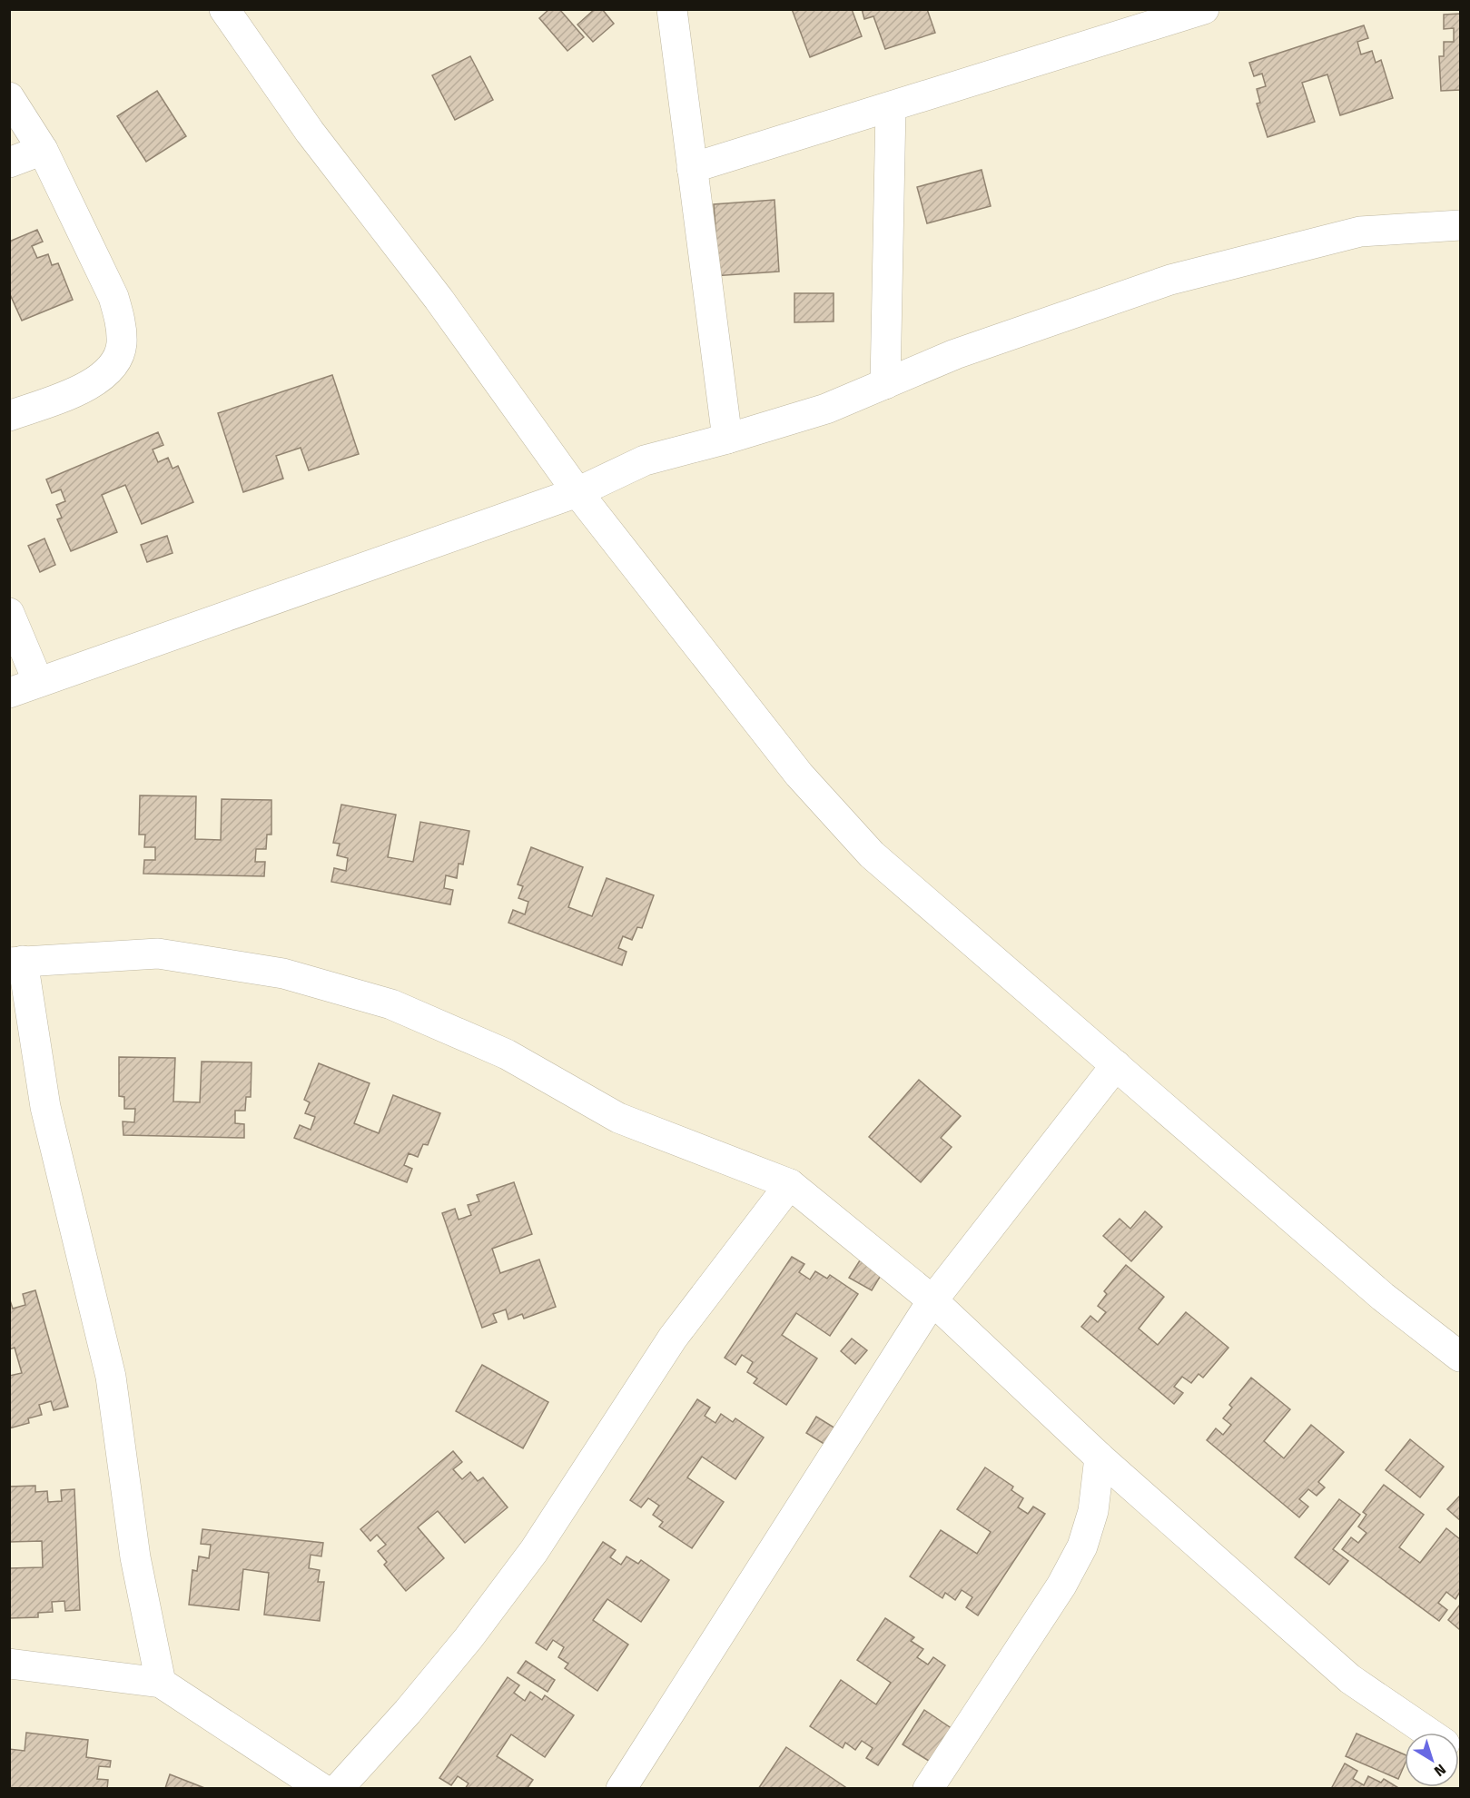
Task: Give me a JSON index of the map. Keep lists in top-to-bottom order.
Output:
{
  "north": "bottom right"
}
